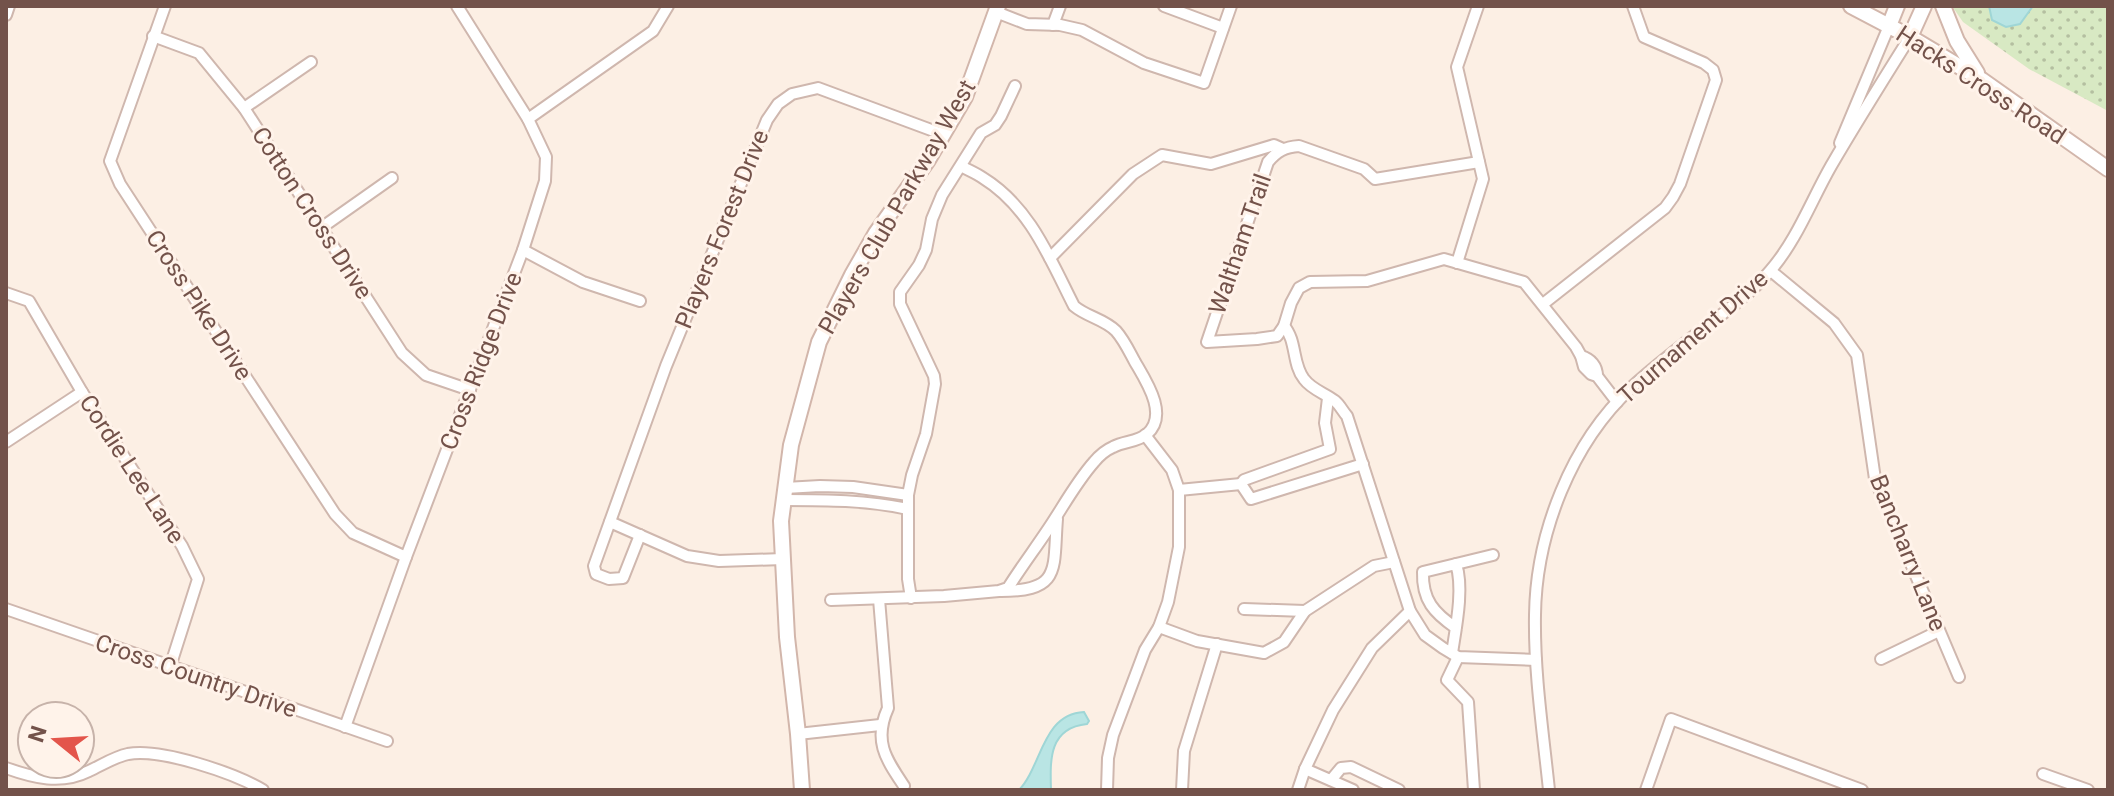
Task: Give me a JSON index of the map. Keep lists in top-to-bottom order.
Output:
{
  "streets": {
    "street": [
      "Hacks Cross Road",
      "Players Club Parkway West",
      "Cotton Cross Drive",
      "Players Forest Drive",
      "Waltham Trail",
      "Cross Pike Drive",
      "Tournament Drive",
      "Cross Ridge Drive",
      "Cordie Lee Lane",
      "Bancharry Lane",
      "Cross Country Drive"
    ]
  },
  "crossings": [
    ["Hacks Cross Road", "Tournament Drive"],
    ["Players Club Parkway West", "Players Forest Drive"],
    ["Cotton Cross Drive", "Cross Pike Drive"],
    ["Cotton Cross Drive", "Cross Ridge Drive"],
    ["Cross Pike Drive", "Cross Ridge Drive"],
    ["Tournament Drive", "Bancharry Lane"],
    ["Cross Ridge Drive", "Cross Country Drive"],
    ["Cordie Lee Lane", "Cross Country Drive"]
  ],
  "north": "left"
}
